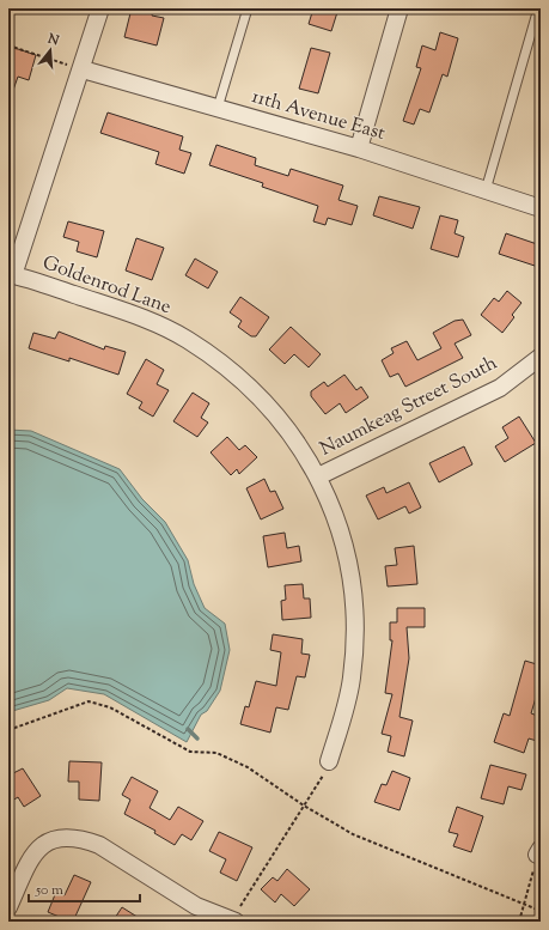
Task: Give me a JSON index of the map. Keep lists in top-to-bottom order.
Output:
{
  "streets": {
    "street": ["11th Avenue East", "Goldenrod Lane", "Naumkeag Street South"]
  },
  "crossings": [
    ["Goldenrod Lane", "Naumkeag Street South"]
  ],
  "scale_bar": "50 m",
  "north": "top"
}
